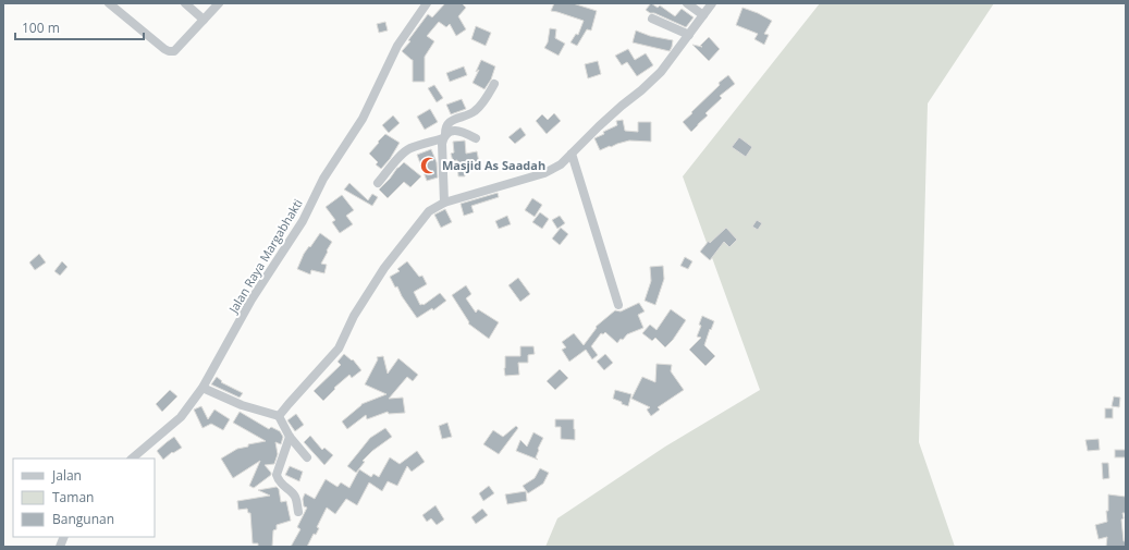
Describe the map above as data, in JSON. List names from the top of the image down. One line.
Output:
{"streets":{"street":["Jalan Raya Margabhakti"]},"places":{"mosque":["Masjid As Saadah"]},"legend":["Jalan","Taman","Bangunan"],"scale_bar":"100 m"}
